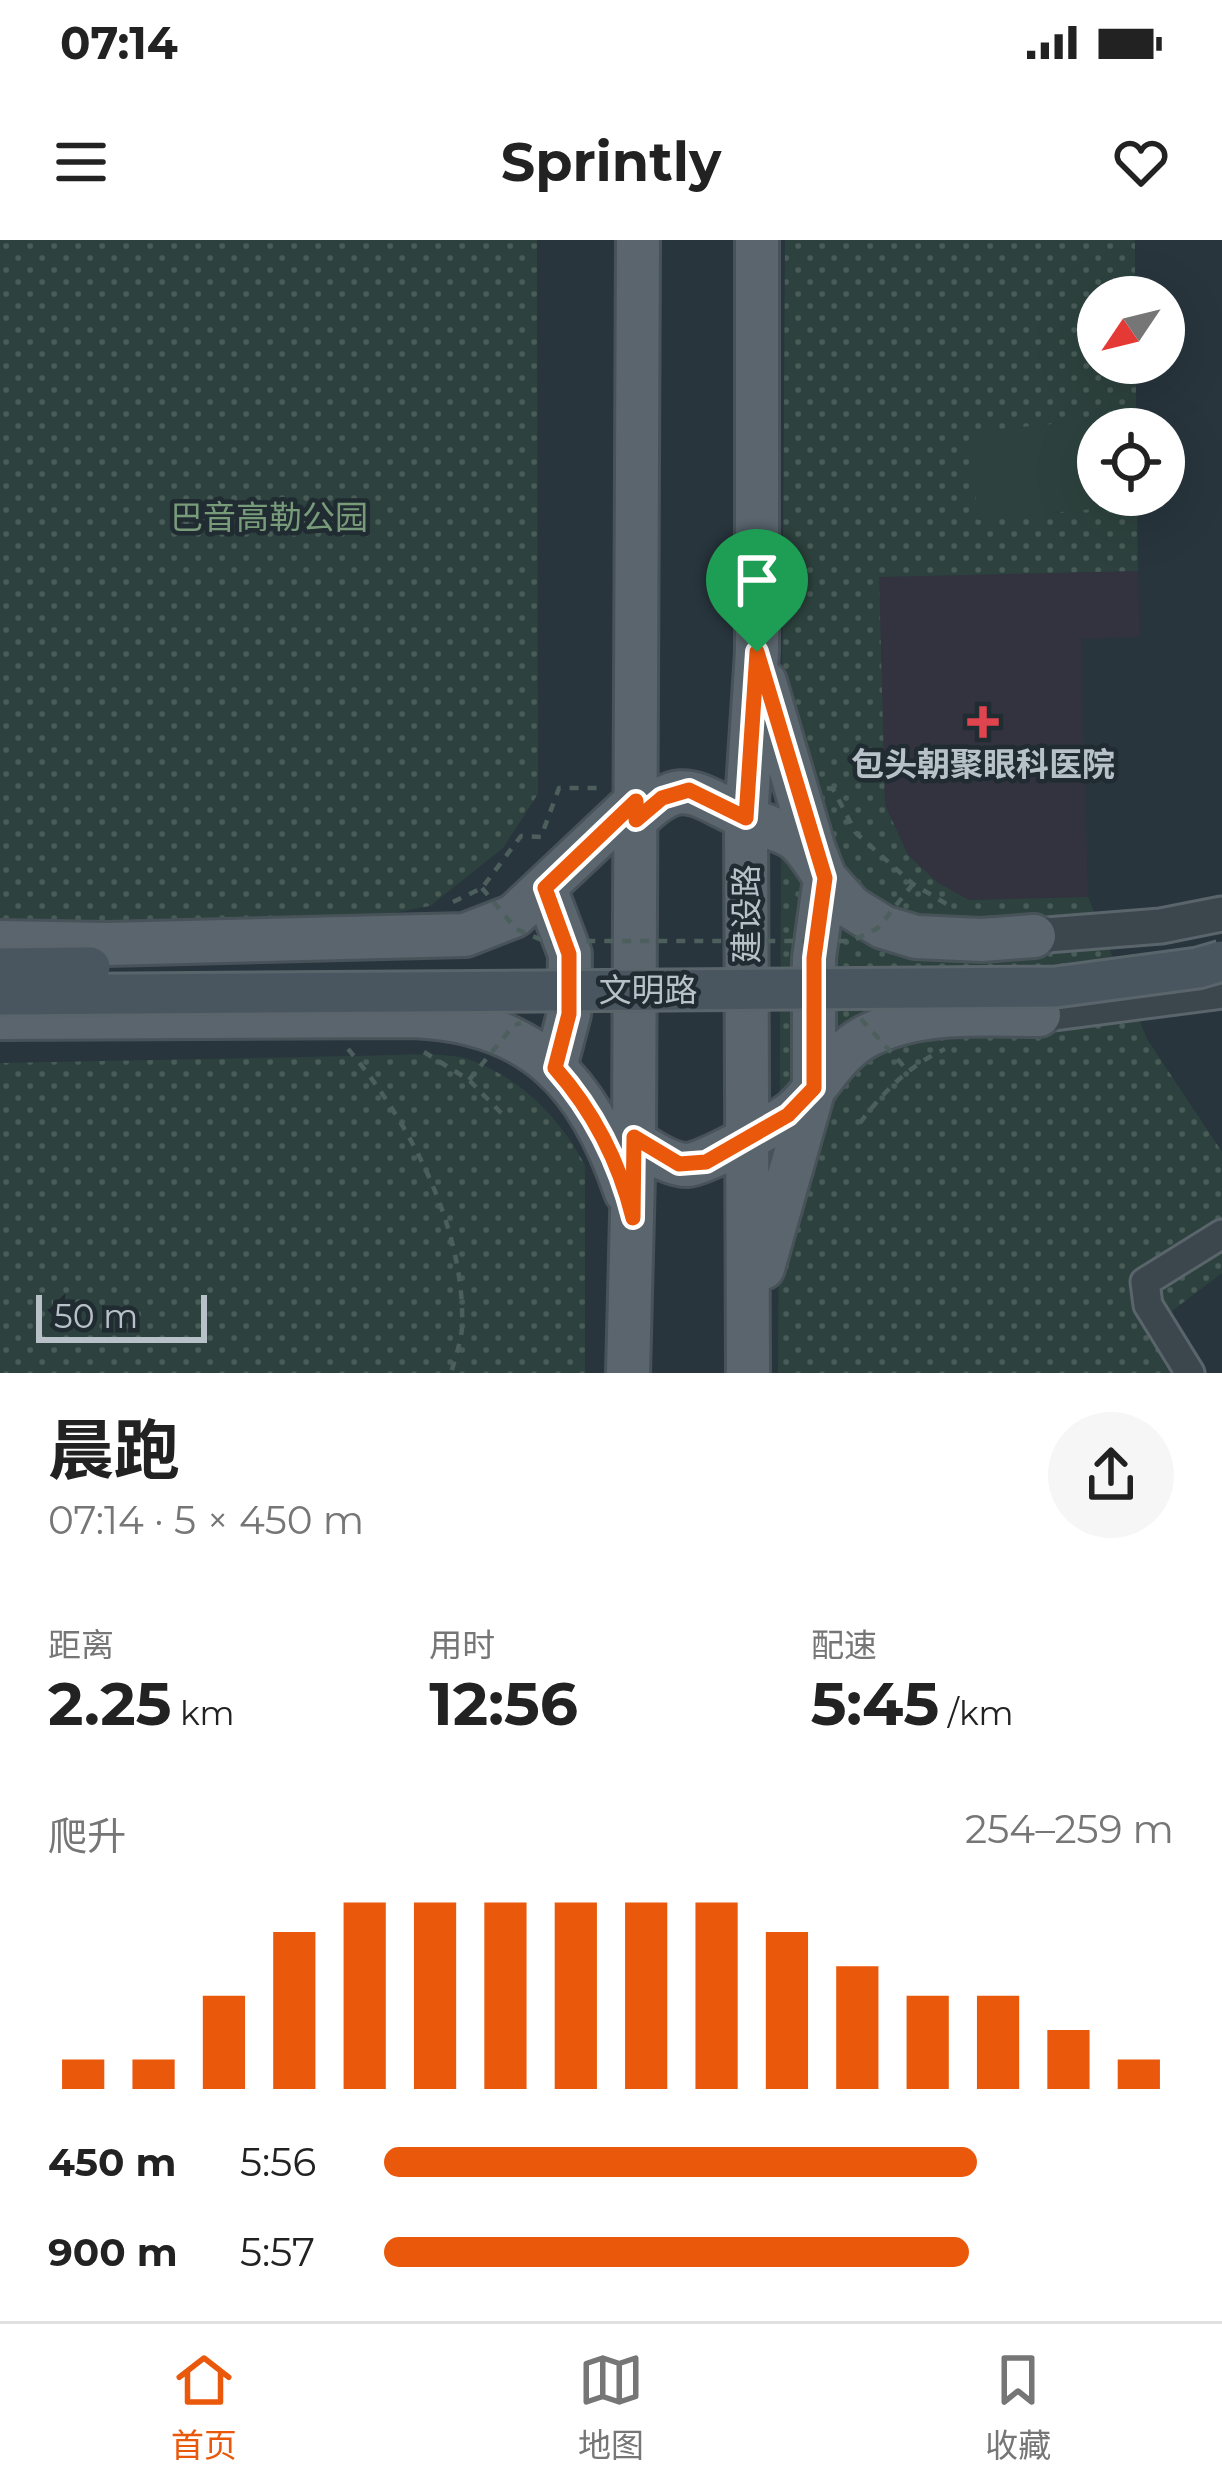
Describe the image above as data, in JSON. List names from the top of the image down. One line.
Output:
{"streets":{"main road":["建设路","文明路"]},"parks":["巴音高勒公园"],"places":{"health":["包头朝聚眼科医院"]},"scale_bar":"50 m","north":"bottom left","page":{"status":"07:14","header":"Sprintly","scale":"50 m","heading":["晨跑","07:14 · 5 × 450 m"],"stats":[["距离","2.25 km"],["用时","12:56"],["配速","5:45 /km"]],"chart":["爬升","254–259 m"],"list":[{"name":"450 m","note":"5:56"},{"name":"900 m","note":"5:57"}],"tabs":["首页","地图","收藏"]}}
